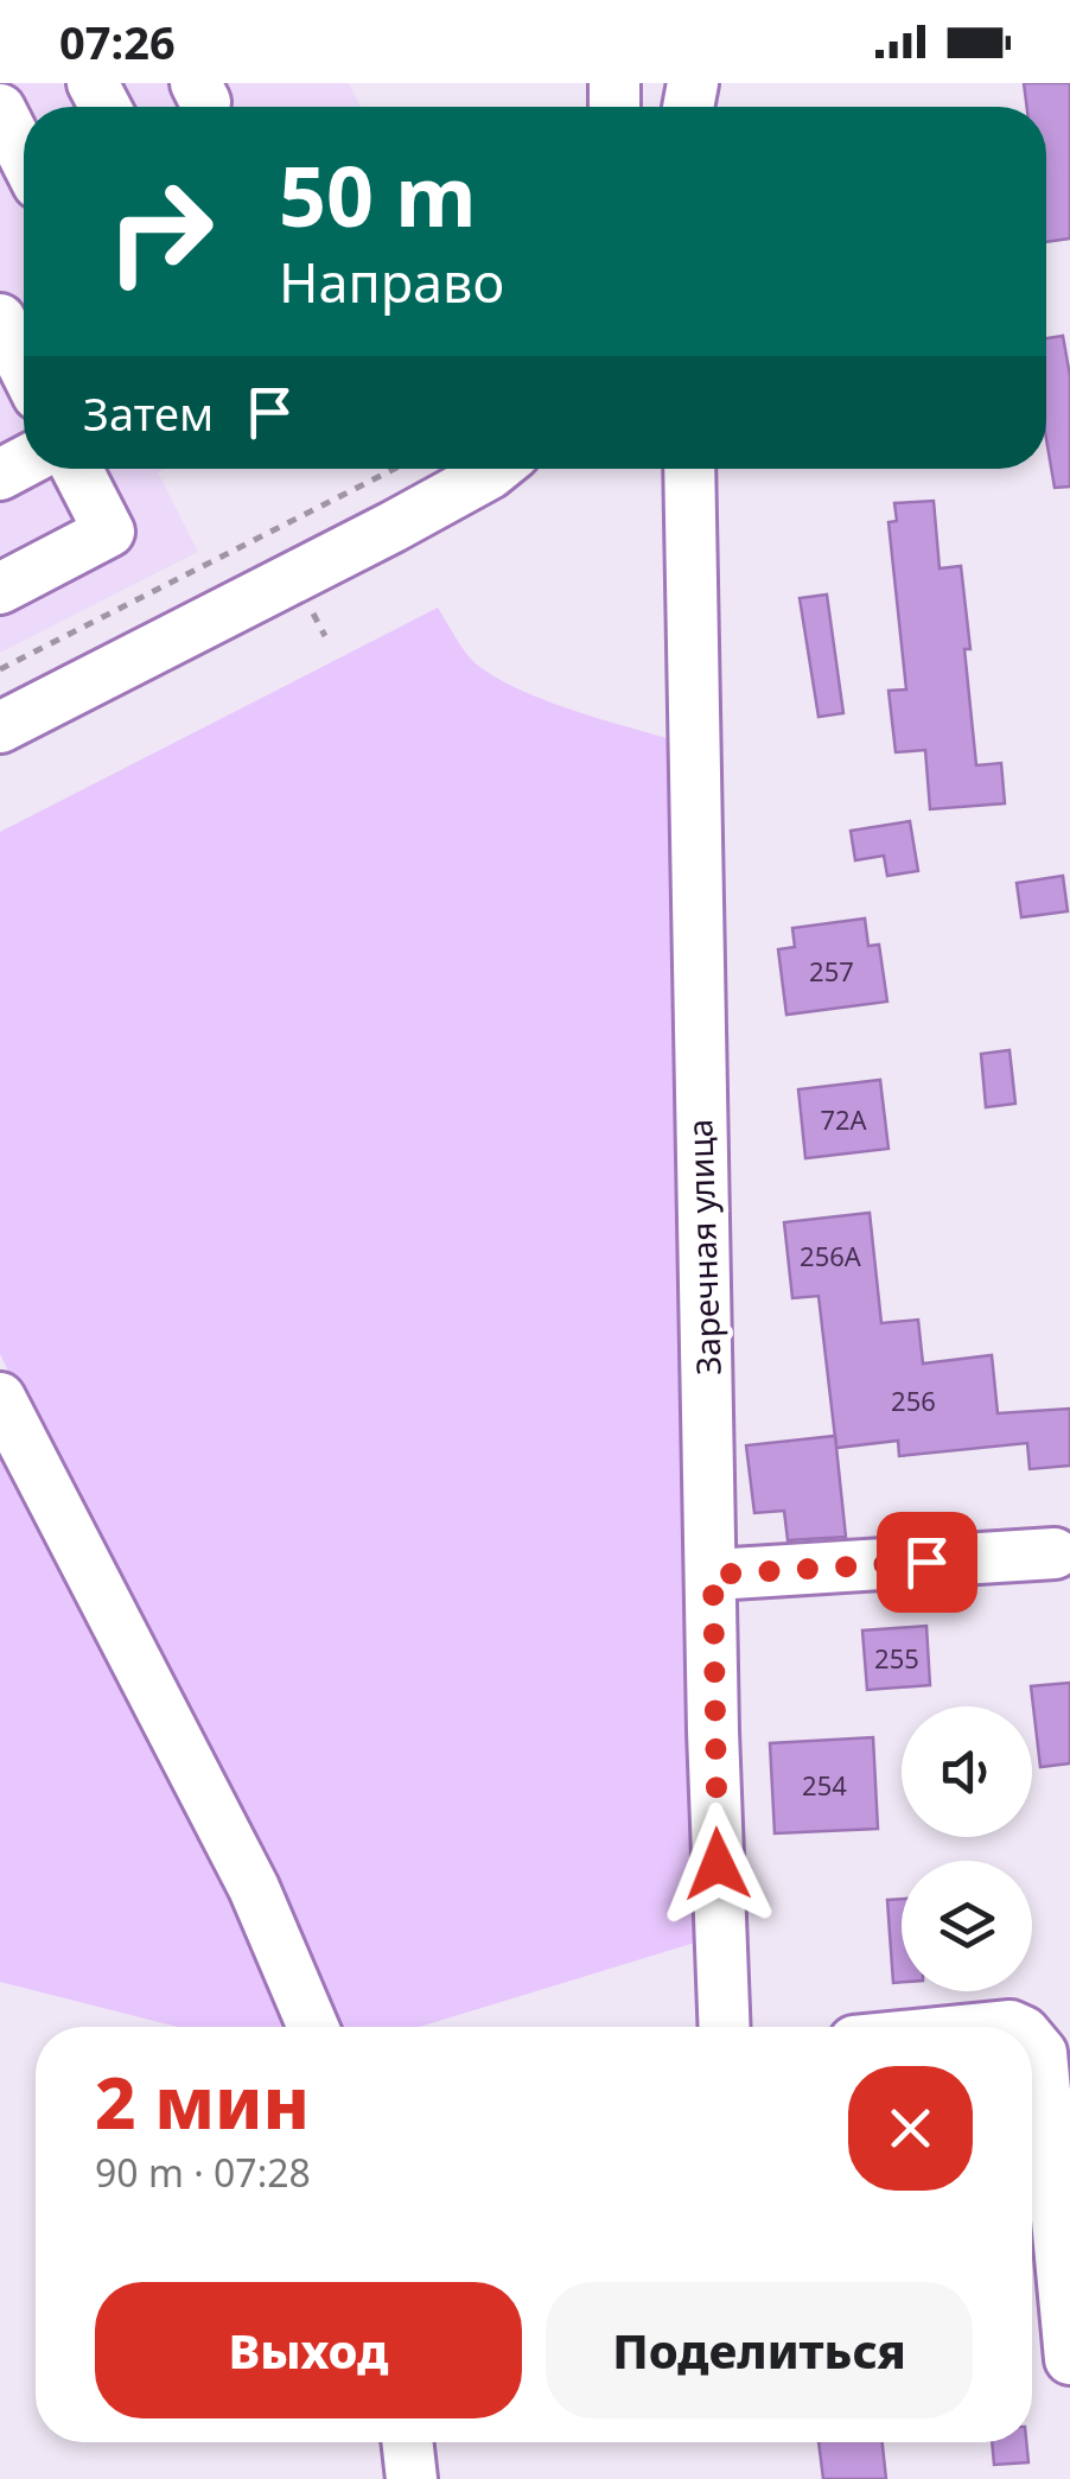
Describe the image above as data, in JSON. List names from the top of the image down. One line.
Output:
{"streets":{"street":["Заречная улица"]},"house_numbers":["257","72А","256А","256","255","254"],"page":{"status":"07:26","turn":["50 m","Направо"],"then":"Затем","heading":["2 мин","90 m · 07:28"],"buttons":["Выход","Поделиться"]}}
